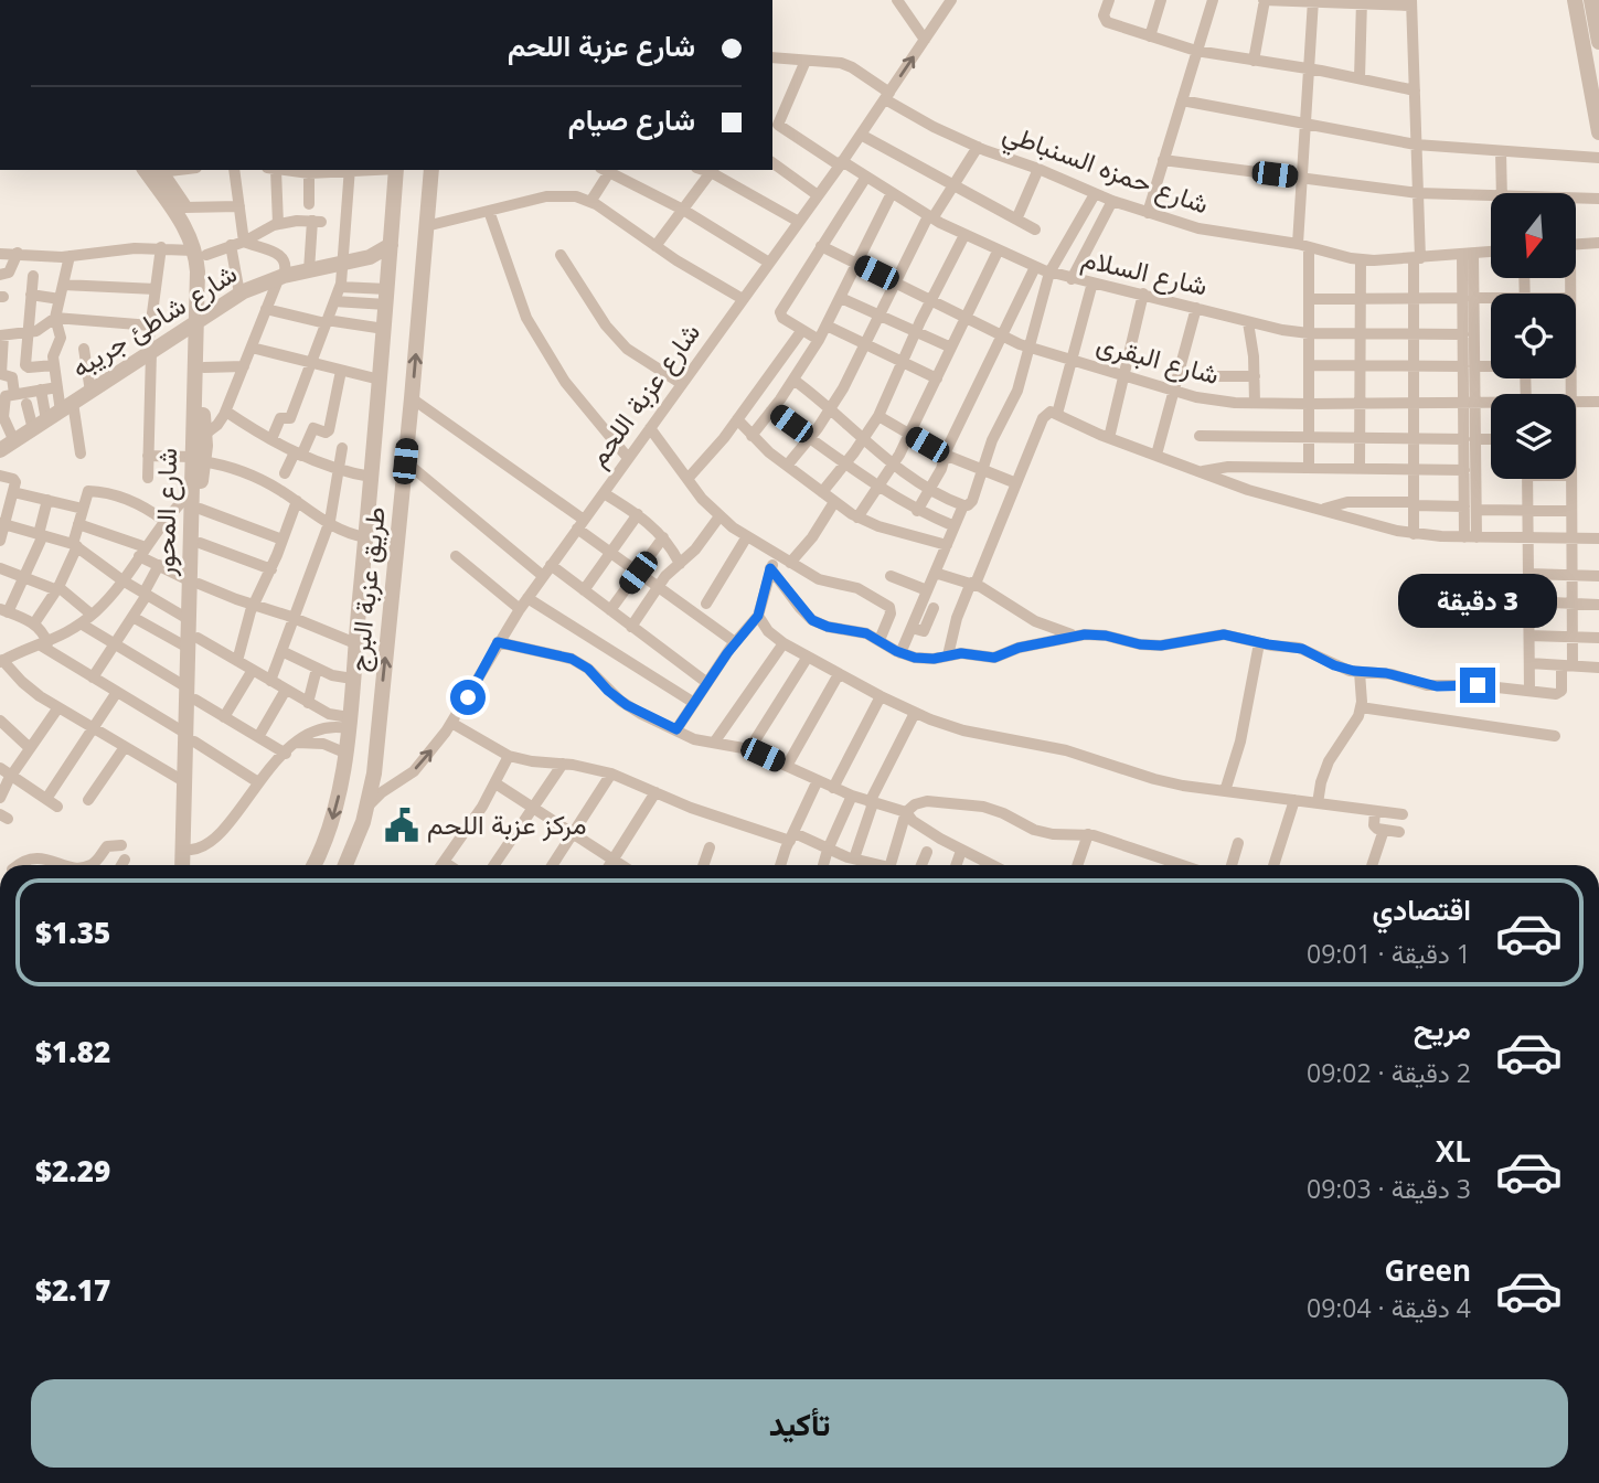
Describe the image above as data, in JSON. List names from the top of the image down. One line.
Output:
{"streets":{"street":["شارع حمزه السنباطي","شارع السلام","شارع شاطئ جريبه","شارع البقرى","شارع عزبة اللحم","شارع المحور","طريق عزبة البرج"]},"crossings":[["شارع حمزه السنباطي","شارع عزبة اللحم"],["شارع السلام","شارع عزبة اللحم"],["شارع شاطئ جريبه","شارع المحور"],["شارع شاطئ جريبه","طريق عزبة البرج"],["شارع عزبة اللحم","طريق عزبة البرج"]],"places":{"public building":["مركز عزبة اللحم"]},"north":"bottom","page":{"banner":["شارع عزبة اللحم","شارع صيام"],"bubble":"3 دقيقة","list":[{"name":"اقتصادي","note":"1 دقيقة · 09:01","value":"$1.35"},{"name":"مريح","note":"2 دقيقة · 09:02","value":"$1.82"},{"name":"XL","note":"3 دقيقة · 09:03","value":"$2.29"},{"name":"Green","note":"4 دقيقة · 09:04","value":"$2.17"}],"buttons":"تأكيد"}}
